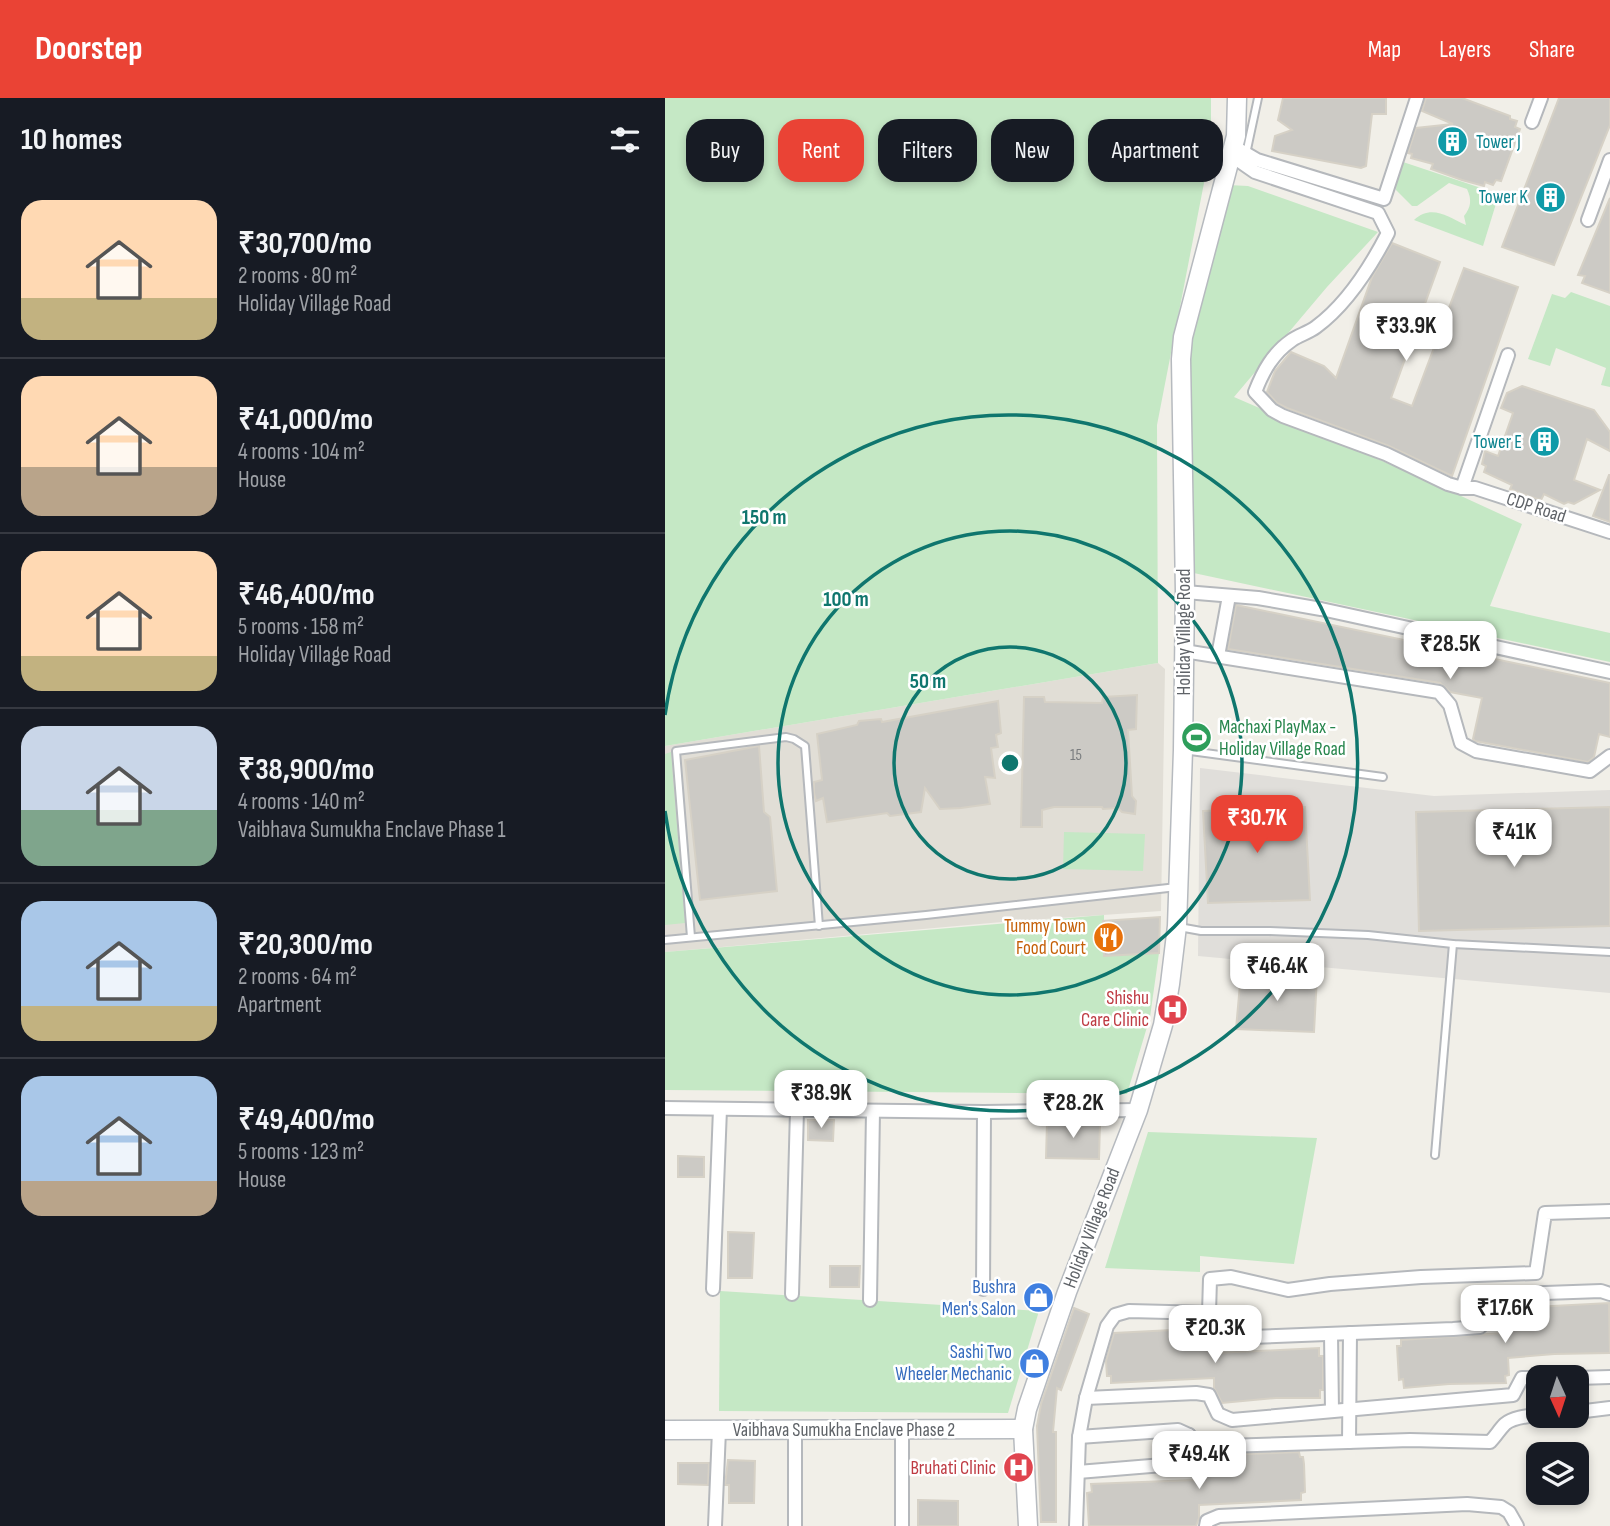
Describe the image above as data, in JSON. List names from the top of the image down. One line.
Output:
{"streets":{"street":["CDP Road","Holiday Village Road","Vaibhava Sumukha Enclave Phase 2"]},"crossings":[["CDP Road","Holiday Village Road"],["Holiday Village Road","Vaibhava Sumukha Enclave Phase 2"]],"places":{"building":["Tower J","Tower K","Tower E"],"sports":["Machaxi PlayMax - Holiday Village Road"],"restaurant":["Tummy Town Food Court"],"hospital":["Shishu Care Clinic","Bruhati Clinic"],"shop":["Bushra Men's Salon","Sashi Two Wheeler Mechanic"]},"house_numbers":["15"],"north":"bottom","page":{"header":"Doorstep","nav":["Map","Layers","Share"],"heading":"10 homes","chip":["Buy","Rent","Filters","New","Apartment"],"list":[{"name":"₹30,700/mo","note":"2 rooms · 80 m² · Holiday Village Road"},{"name":"₹41,000/mo","note":"4 rooms · 104 m² · House"},{"name":"₹46,400/mo","note":"5 rooms · 158 m² · Holiday Village Road"},{"name":"₹38,900/mo","note":"4 rooms · 140 m² · Vaibhava Sumukha Enclave Phase 1"},{"name":"₹20,300/mo","note":"2 rooms · 64 m² · Apartment"},{"name":"₹49,400/mo","note":"5 rooms · 123 m² · House"}],"price":["₹33.9K","₹28.5K","₹30.7K","₹41K","₹46.4K","₹38.9K","₹28.2K","₹17.6K","₹20.3K","₹49.4K"]},"rings":["150 m","100 m","50 m"]}
